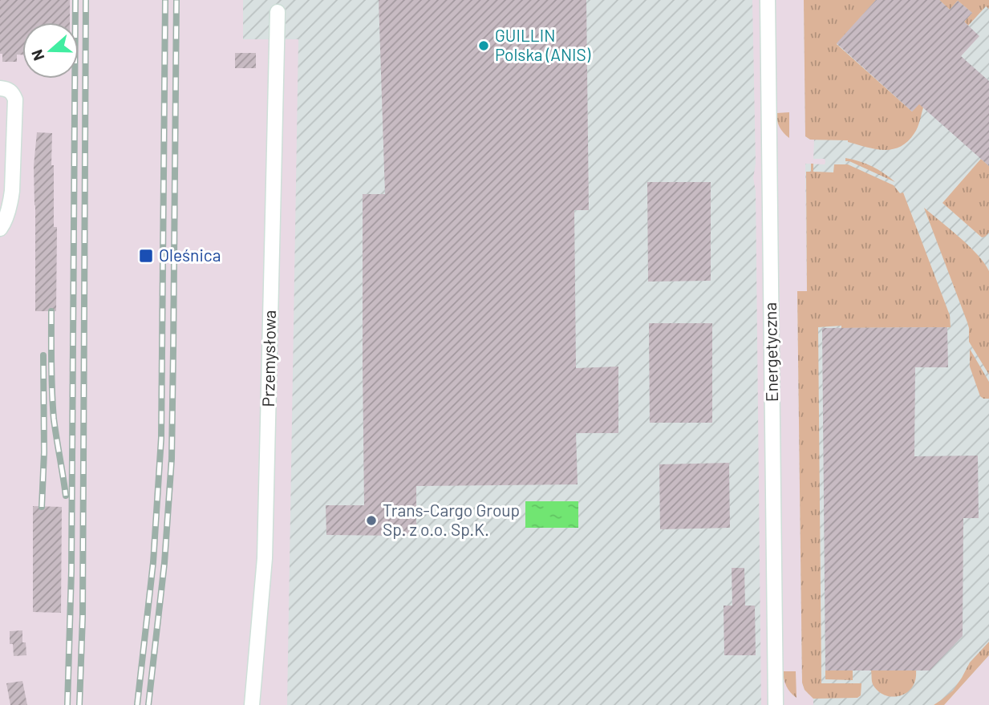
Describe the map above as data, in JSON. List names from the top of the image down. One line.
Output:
{"streets":{"street":["Energetyczna","Przemysłowa"]},"places":{"other":["GUILLIN Polska (ANIS)","Trans-Cargo Group Sp. z o.o. Sp.K."],"transit":["Oleśnica"]},"north":"left"}
